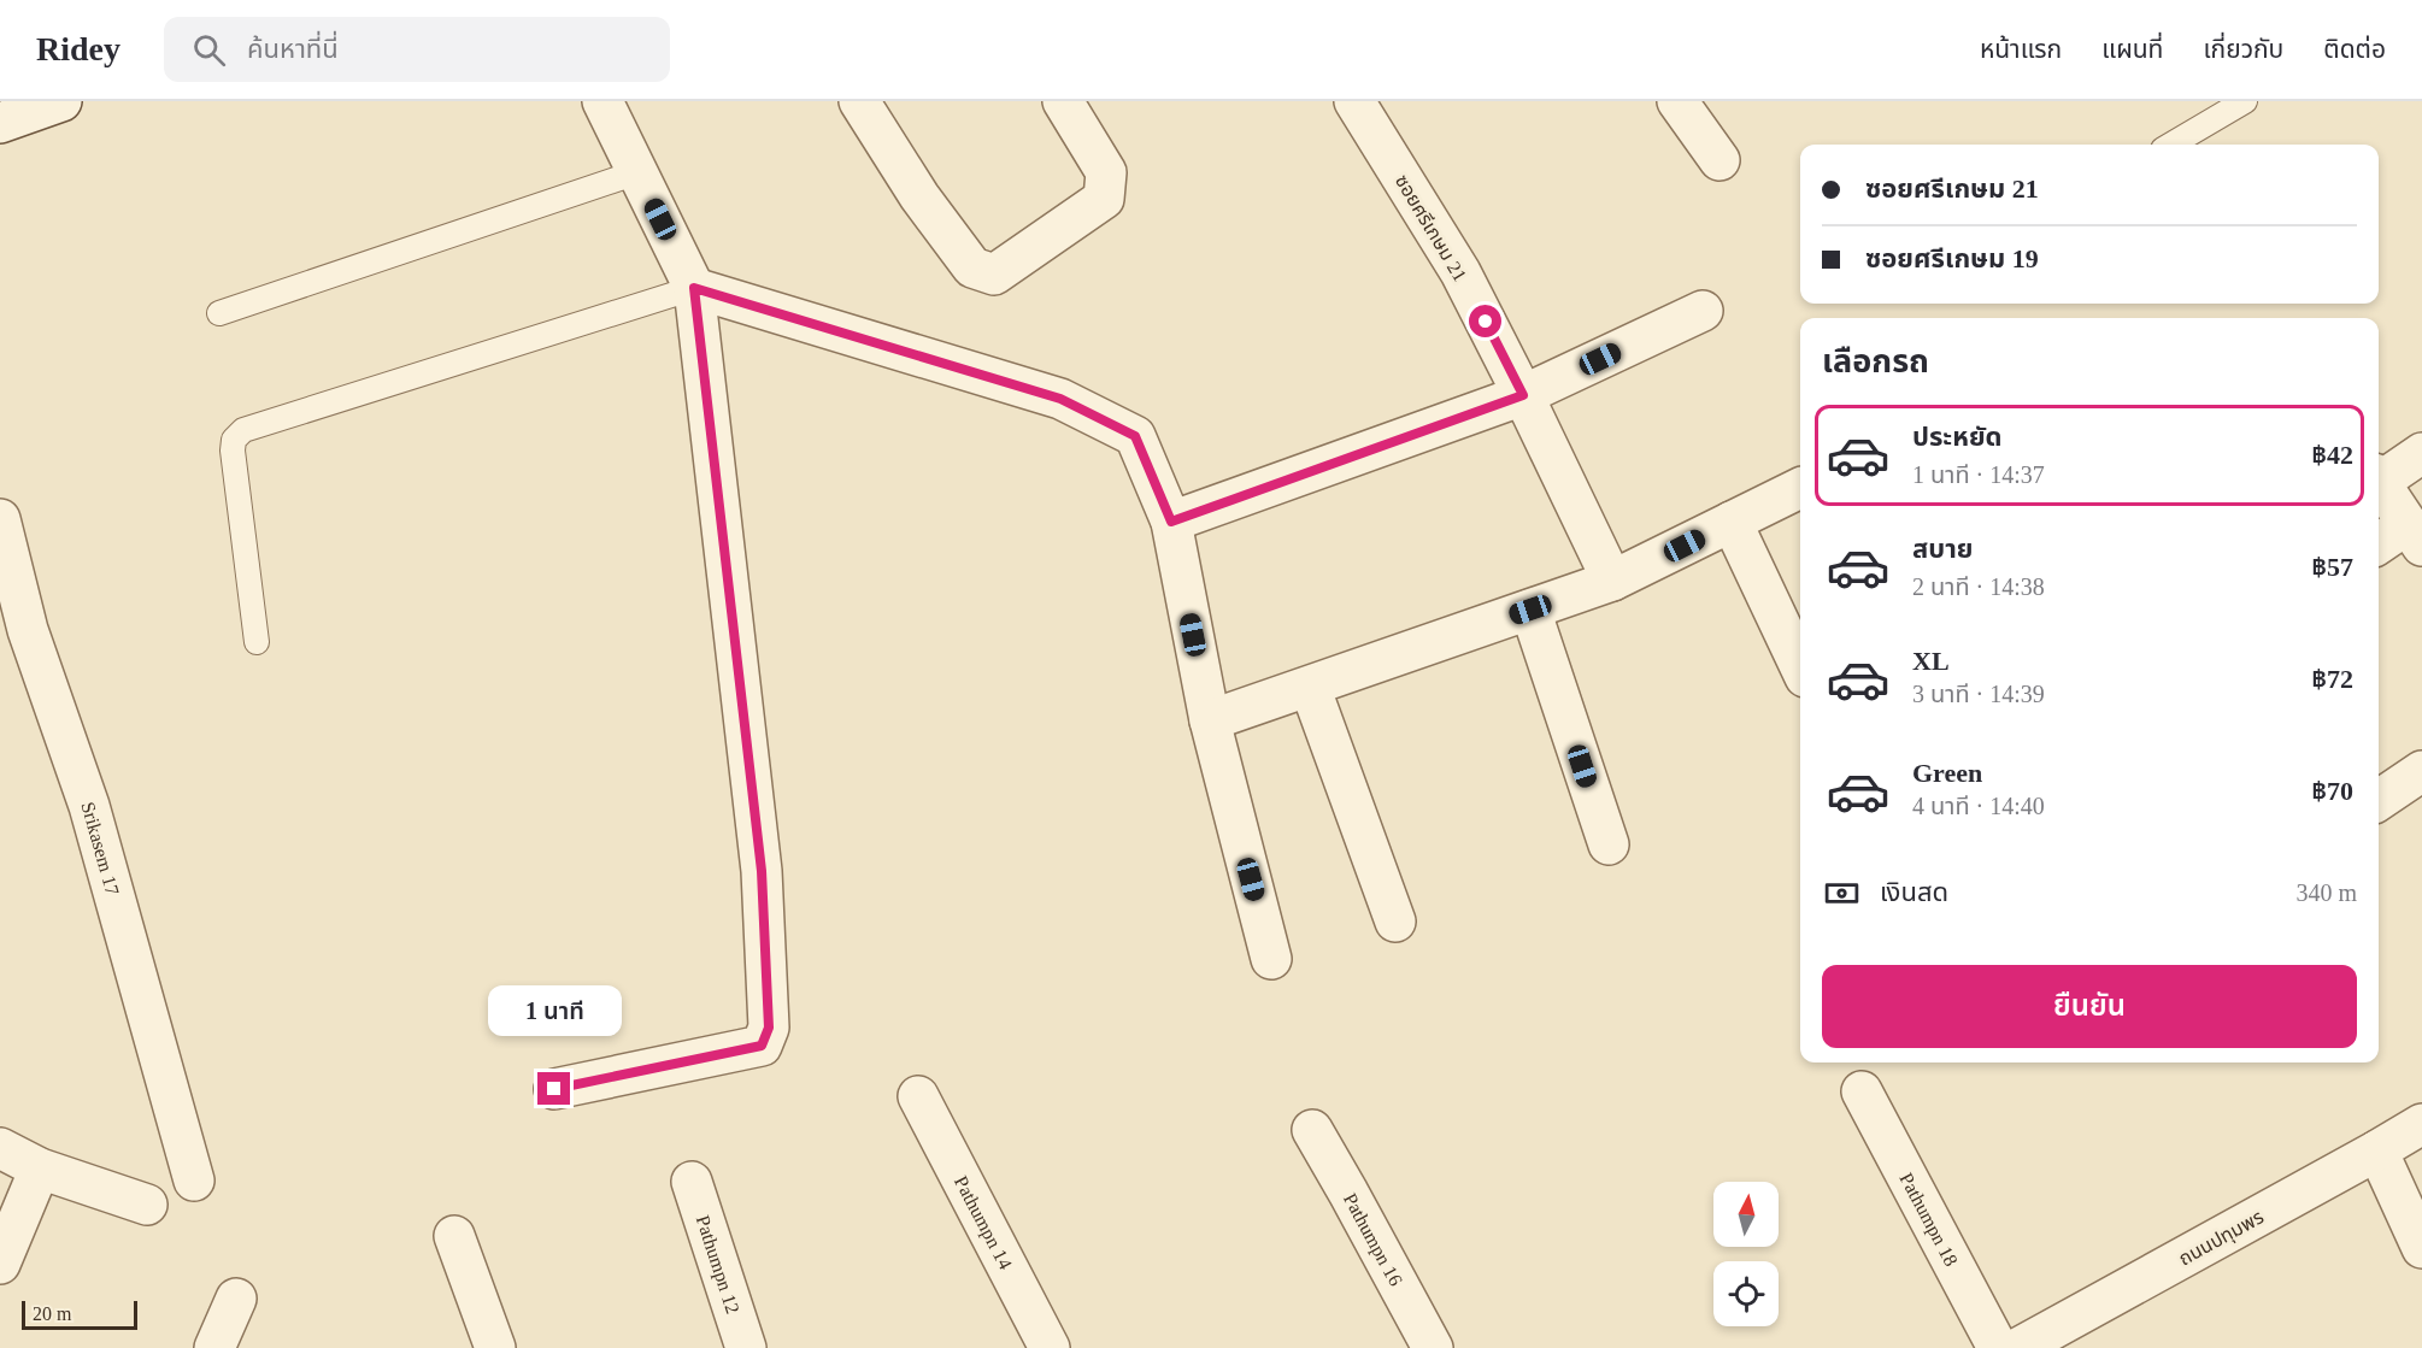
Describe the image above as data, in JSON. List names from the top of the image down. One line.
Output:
{"streets":{"street":["ซอยศรีเกษม 21","Srikasem 17","Pathumpn 18","Pathumpn 14","ถนนปทุมพร","Pathumpn 16","Pathumpn 12"]},"scale_bar":"20 m","north":"top","page":{"header":"Ridey","search":"ค้นหาที่นี่","nav":["หน้าแรก","แผนที่","เกี่ยวกับ","ติดต่อ"],"banner":["ซอยศรีเกษม 21","ซอยศรีเกษม 19"],"heading":"เลือกรถ","list":[{"name":"ประหยัด","note":"1 นาที · 14:37","value":"฿42"},{"name":"สบาย","note":"2 นาที · 14:38","value":"฿57"},{"name":"XL","note":"3 นาที · 14:39","value":"฿72"},{"name":"Green","note":"4 นาที · 14:40","value":"฿70"}],"pay":["เงินสด","340 m"],"buttons":"ยืนยัน","bubble":"1 นาที","scale":"20 m"}}
